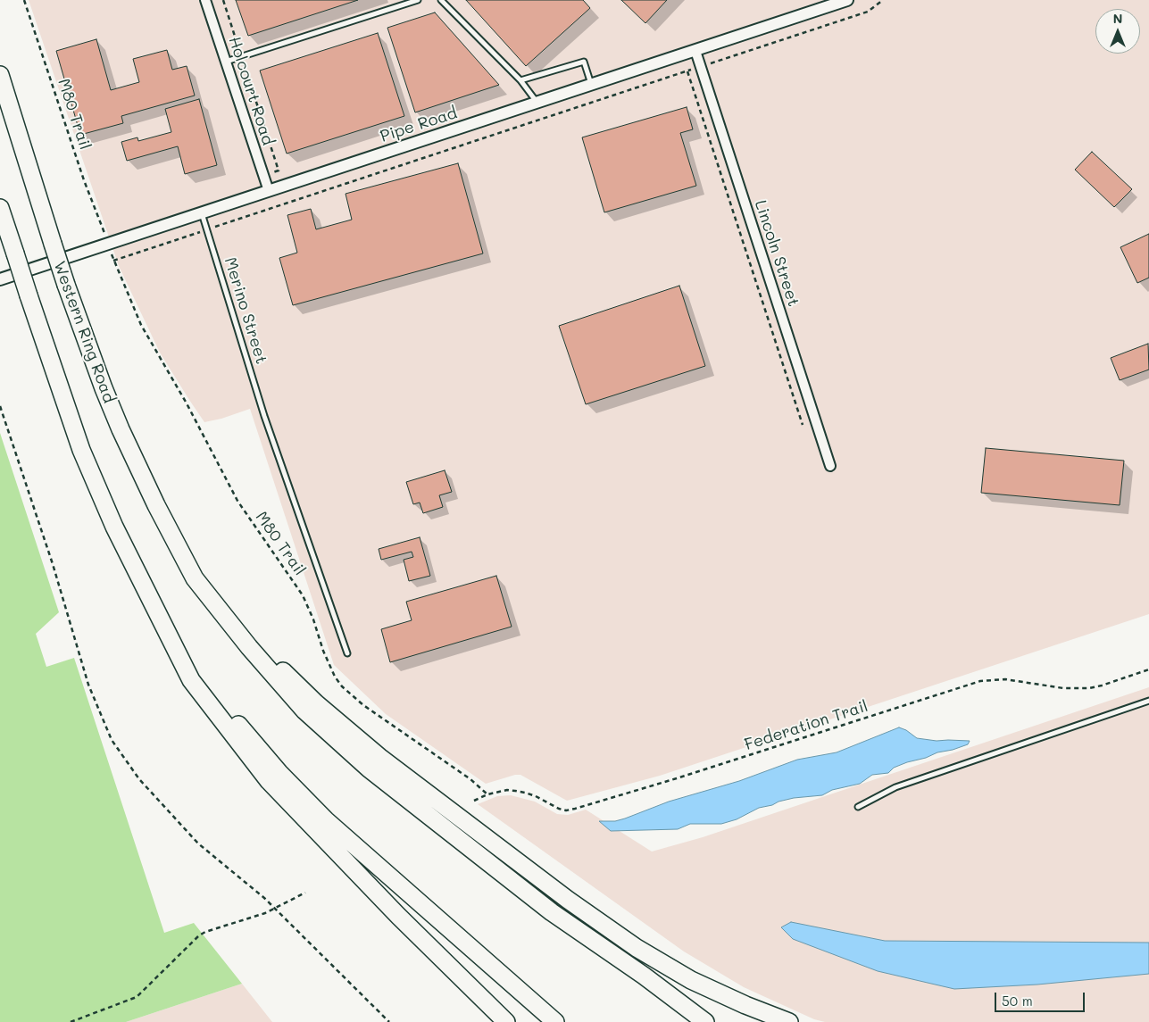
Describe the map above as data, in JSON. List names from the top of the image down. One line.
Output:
{"streets":{"highway":["Western Ring Road"],"street":["Holcourt Road","Pipe Road","Lincoln Street"],"lane":["Merino Street"],"path":["M80 Trail","Federation Trail"]},"crossings":[["Holcourt Road","Pipe Road"],["M80 Trail","Federation Trail"],["Pipe Road","Lincoln Street"],["Pipe Road","Merino Street"]],"scale_bar":"50 m","north":"top"}
